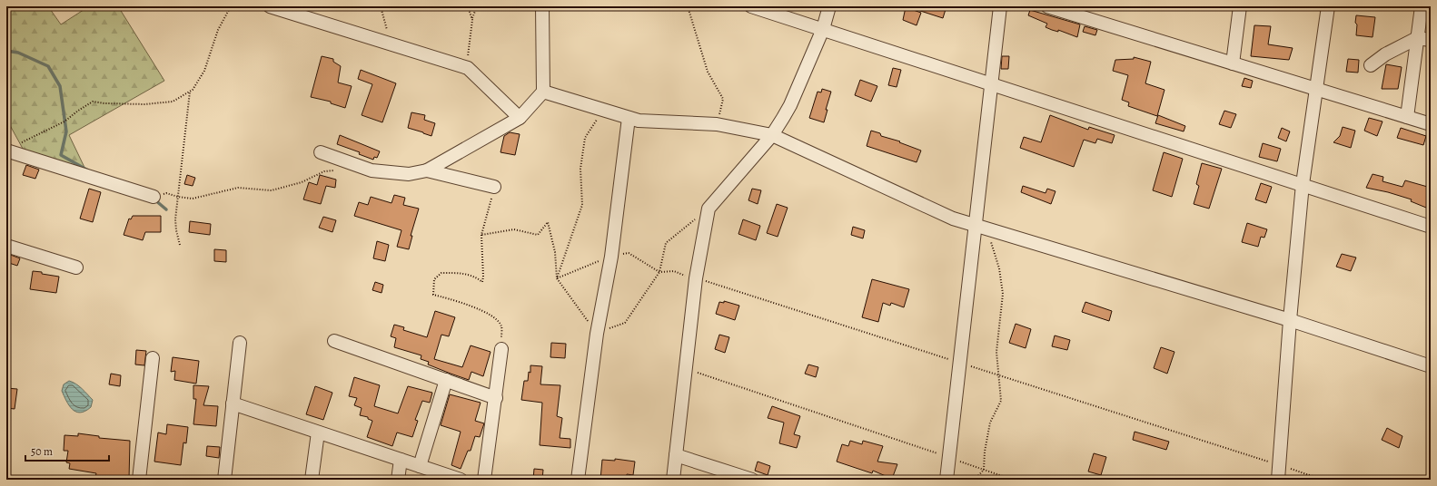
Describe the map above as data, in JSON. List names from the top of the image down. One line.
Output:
{"scale_bar":"50 m"}
